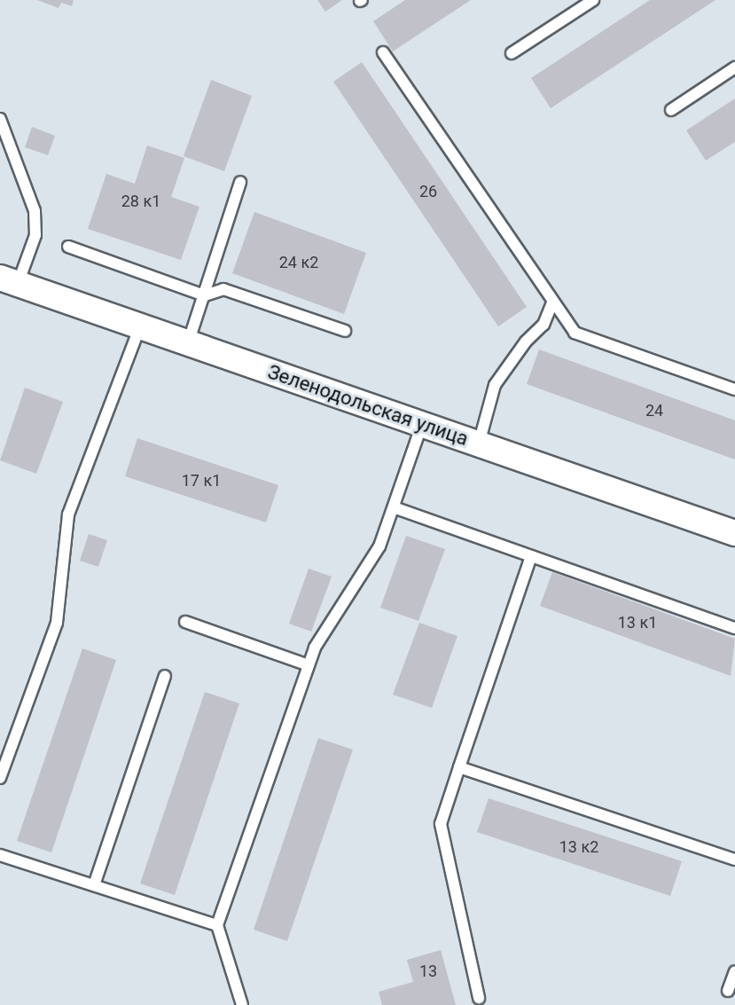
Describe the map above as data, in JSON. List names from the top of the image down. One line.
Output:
{"streets":{"street":["Зеленодольская улица"]},"house_numbers":["26","28 к1","24 к2","24","17 к1","13 к1","13 к2","13"]}
